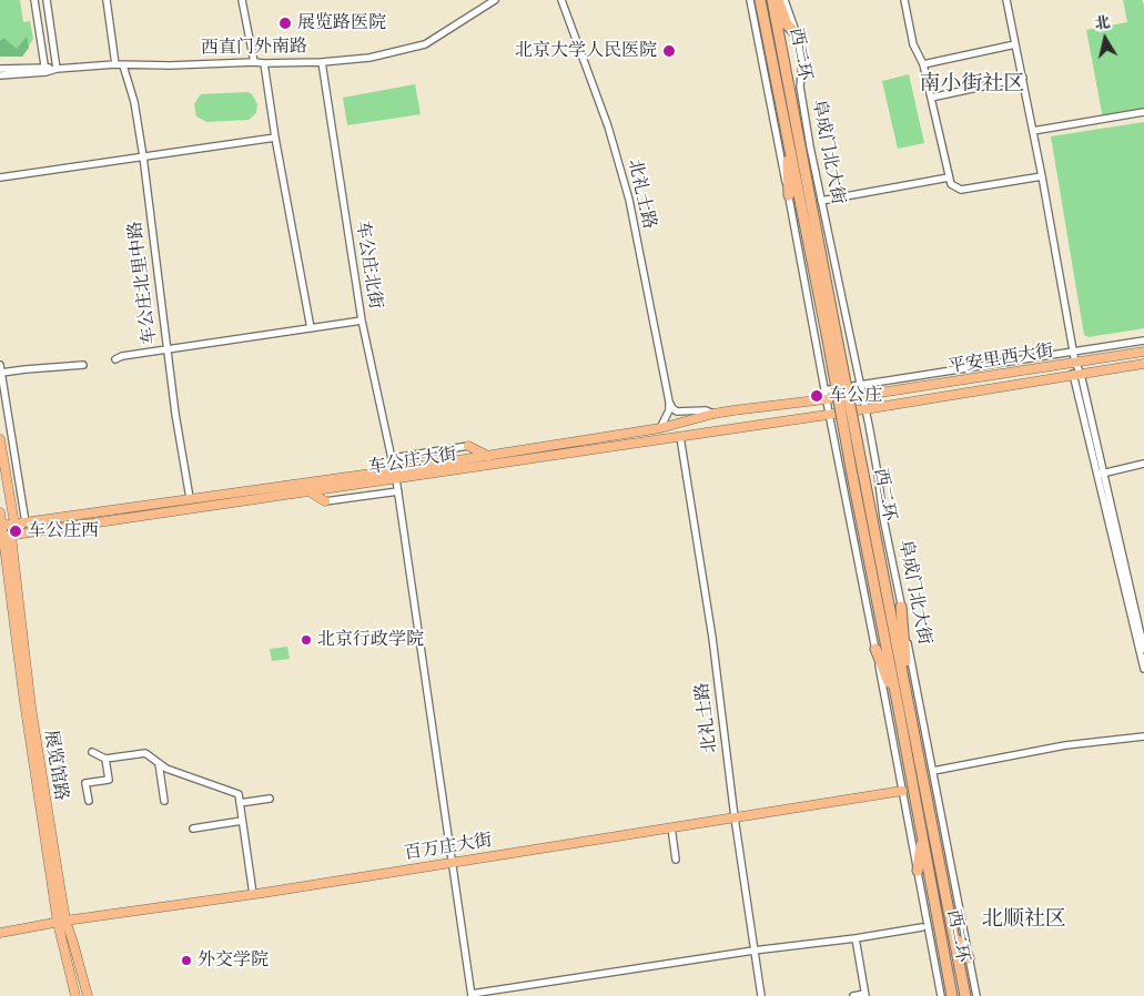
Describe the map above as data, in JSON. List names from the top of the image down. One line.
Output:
{"streets":{"highway":["西二环"],"main road":["平安里西大街","车公庄大街","展览馆路","百万庄大街"],"street":["西直门外南路","阜成门北大街","北礼士路","车公庄北街","车公庄北里中路"]},"crossings":[["西直门外南路","车公庄北街"],["西直门外南路","车公庄北里中路"],["阜成门北大街","平安里西大街"],["北礼士路","车公庄大街"],["北礼士路","百万庄大街"],["车公庄北街","车公庄大街"],["车公庄北街","百万庄大街"],["车公庄北里中路","车公庄大街"],["平安里西大街","车公庄大街"],["车公庄大街","展览馆路"],["展览馆路","百万庄大街"]],"districts":["南小街社区","北顺社区"],"places":["展览路医院","北京大学人民医院","车公庄","车公庄西","北京行政学院","外交学院"],"north":"top"}
